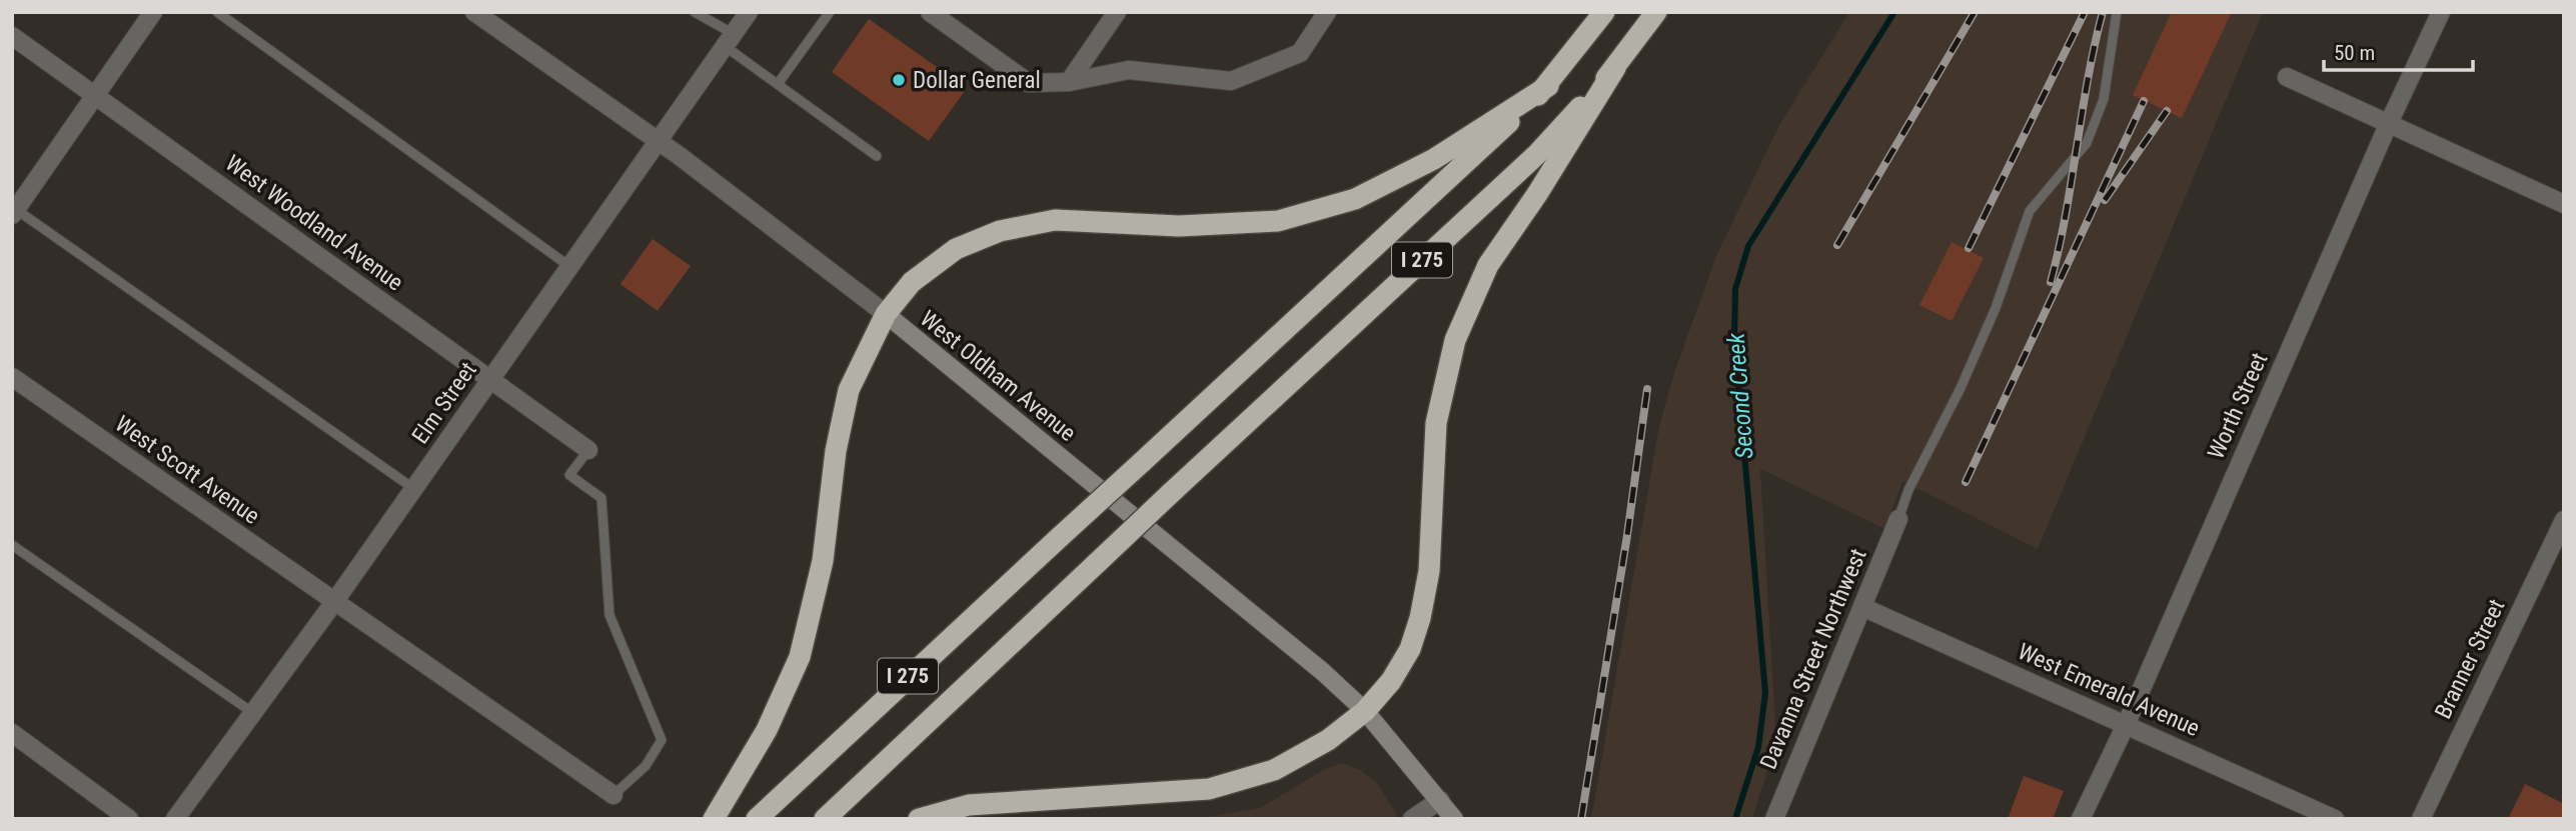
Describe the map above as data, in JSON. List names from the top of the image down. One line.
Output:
{"streets":{"highway":["I 275"],"main road":["West Oldham Avenue"],"street":["West Woodland Avenue","Elm Street","Worth Street","West Scott Avenue","Davanna Street Northwest","Branner Street","West Emerald Avenue"]},"crossings":[["West Woodland Avenue","Elm Street"],["West Oldham Avenue","Elm Street"],["Elm Street","West Scott Avenue"],["Worth Street","West Emerald Avenue"],["Davanna Street Northwest","West Emerald Avenue"]],"water":["Second Creek"],"places":["Dollar General"],"scale_bar":"50 m"}
